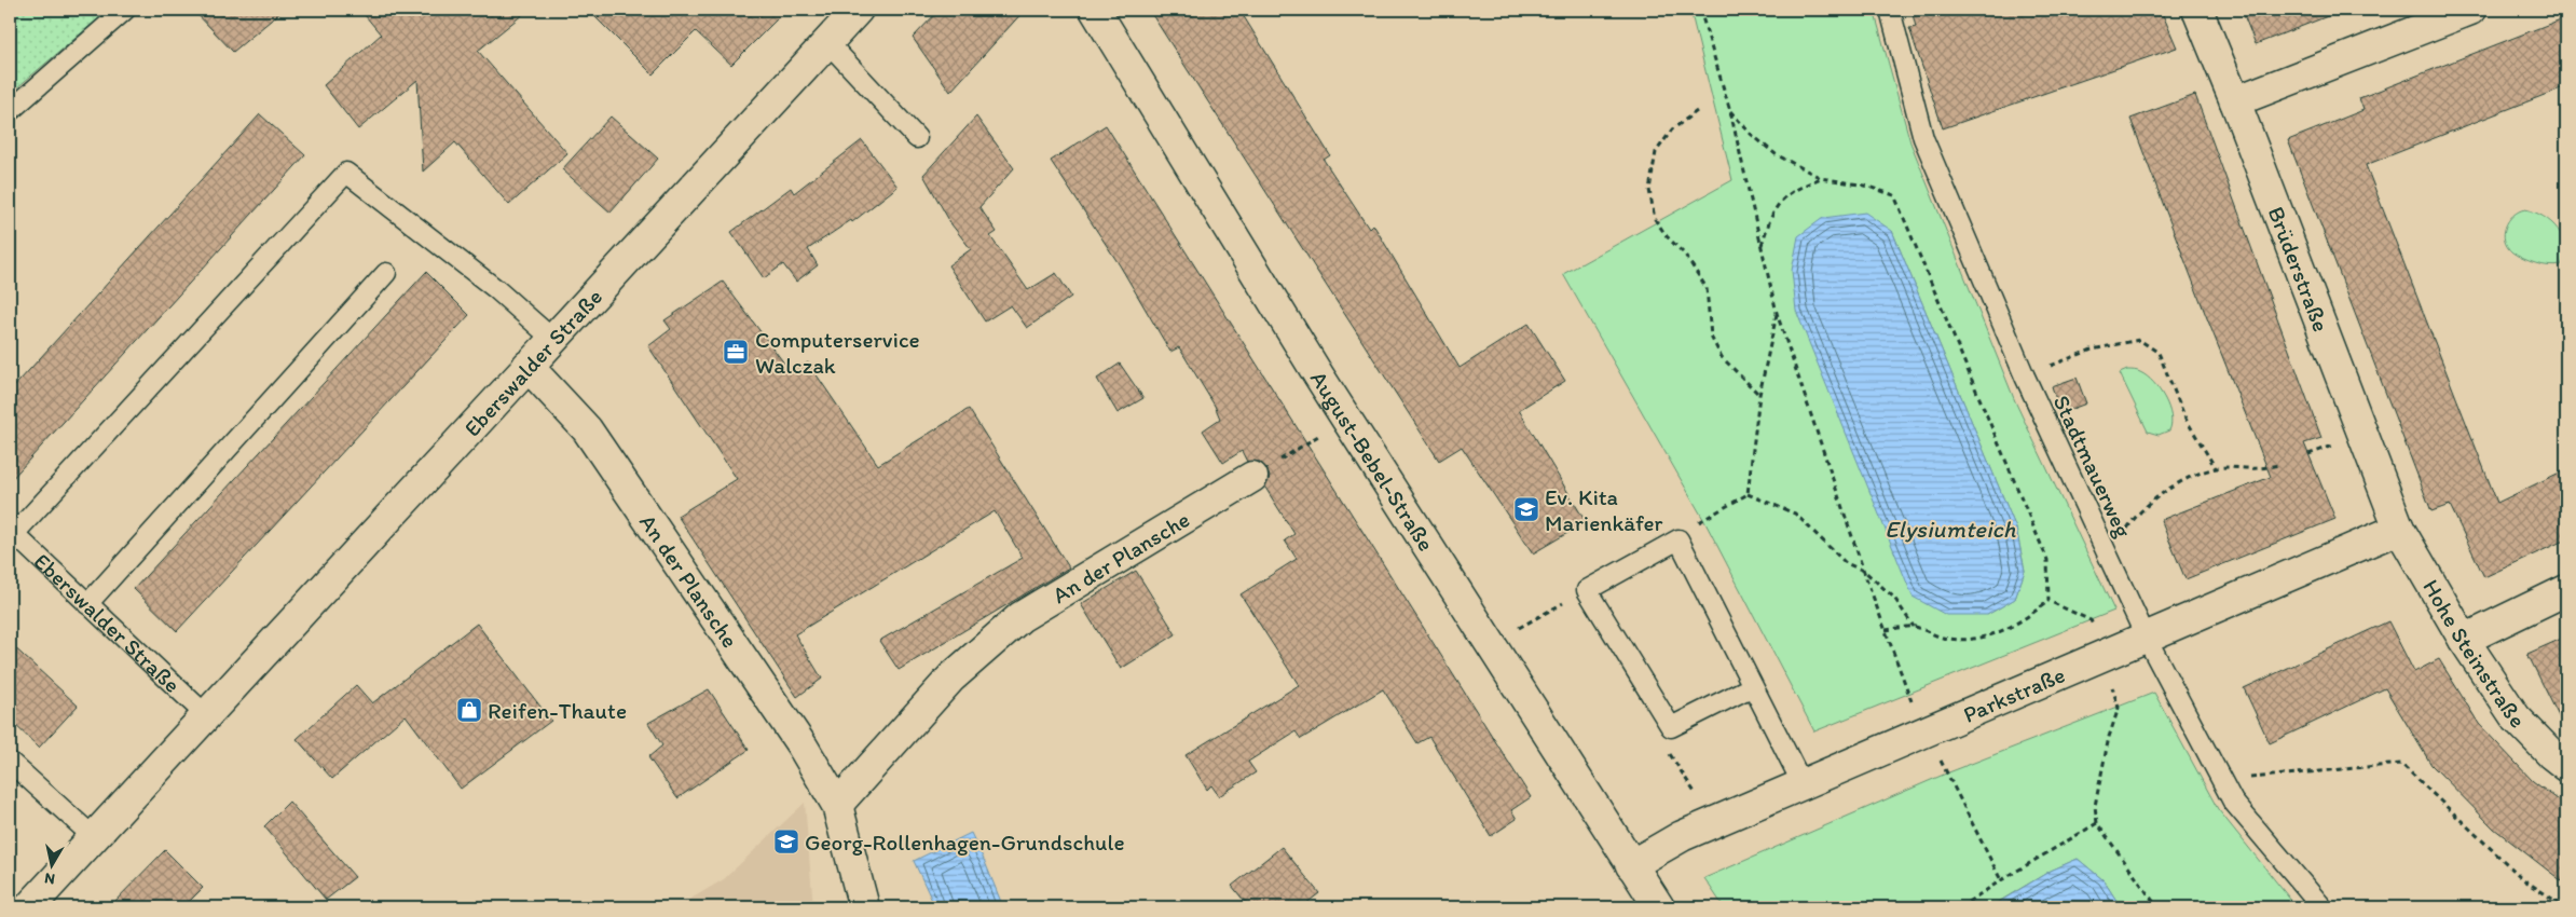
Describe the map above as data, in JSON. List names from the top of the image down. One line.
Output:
{"streets":{"street":["Brüderstraße","Eberswalder Straße","August-Bebel-Straße","An der Plansche","Hohe Steinstraße","Parkstraße"],"lane":["Stadtmauerweg"]},"crossings":[["Brüderstraße","Hohe Steinstraße"],["Brüderstraße","Parkstraße"],["Eberswalder Straße","An der Plansche"],["August-Bebel-Straße","Parkstraße"],["Stadtmauerweg","Parkstraße"],["Hohe Steinstraße","Parkstraße"]],"water":["Elysiumteich"],"places":{"office":["Computerservice Walczak"],"school or university":["Ev. Kita Marienkäfer","Georg-Rollenhagen-Grundschule"],"shop":["Reifen-Thaute"]},"north":"bottom"}
